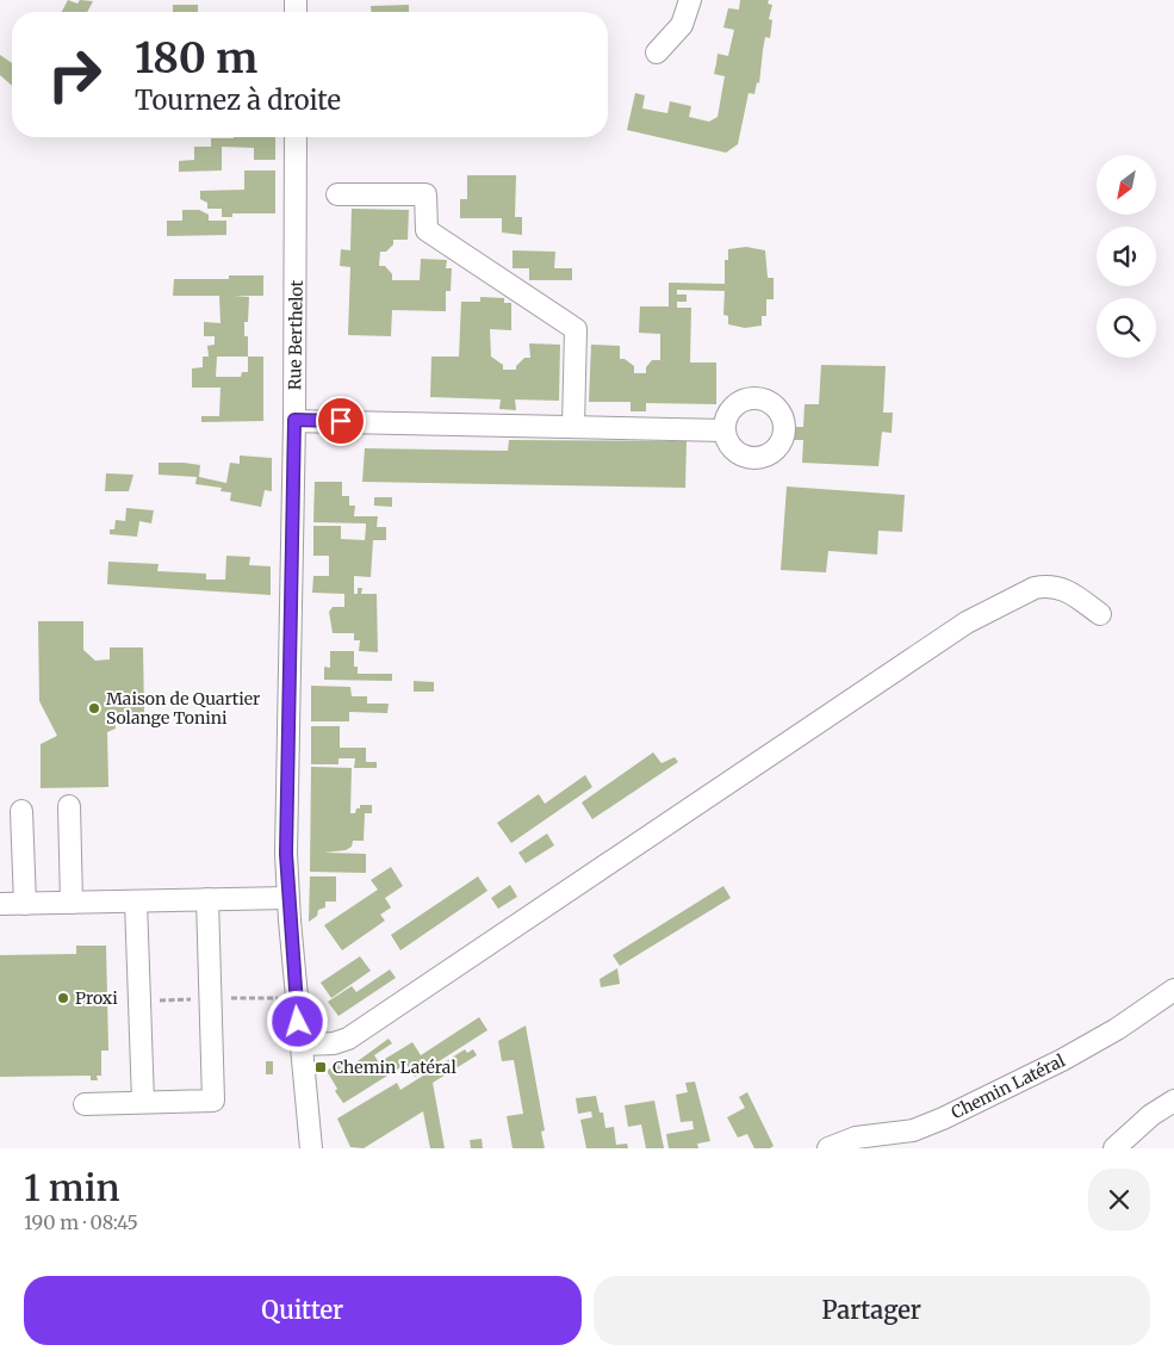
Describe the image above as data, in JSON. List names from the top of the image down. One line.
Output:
{"streets":{"street":["Rue Berthelot","Chemin Latéral"]},"places":{"other":["Maison de Quartier Solange Tonini","Proxi"],"transit":["Chemin Latéral"]},"north":"bottom left","page":{"turn":["180 m","Tournez à droite"],"heading":["1 min","190 m · 08:45"],"buttons":["Quitter","Partager"]}}
